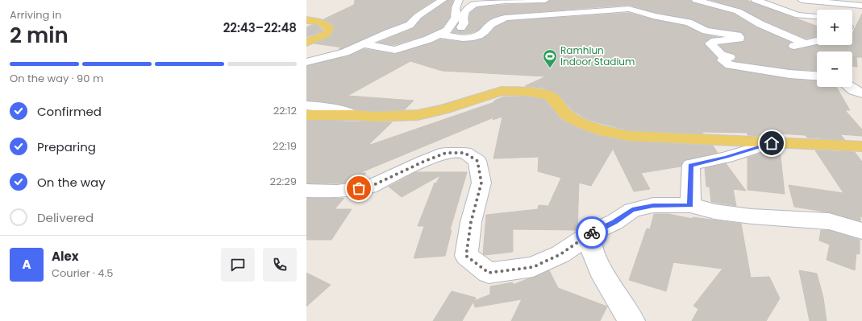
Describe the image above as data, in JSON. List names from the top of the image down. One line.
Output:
{"places":{"sports":["Ramhlun Indoor Stadium"]},"page":{"heading":["2 min","Arriving in","22:43–22:48"],"panel":["Alex","Courier · 4.5"],"map_buttons":["+","−"],"bar":"On the way · 90 m","list":[["Confirmed","22:12"],["Preparing","22:19"],["On the way","22:29"],"Delivered"],"round":"A"}}
